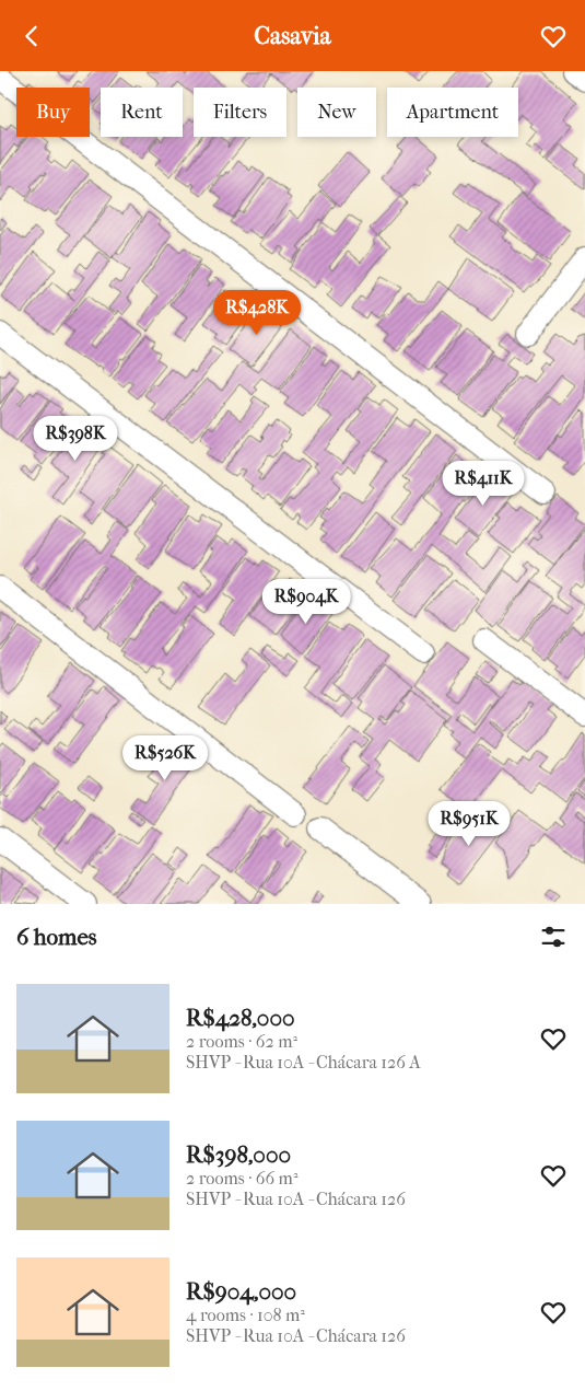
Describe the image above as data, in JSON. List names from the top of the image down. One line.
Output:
{"page":{"header":"Casavia","chip":["Buy","Rent","Filters","New","Apartment"],"price":["R$428K","R$398K","R$411K","R$904K","R$526K","R$951K"],"heading":"6 homes","list":[{"name":"R$428,000","note":"2 rooms · 62 m² · SHVP - Rua 10A - Chácara 126 A"},{"name":"R$398,000","note":"2 rooms · 66 m² · SHVP - Rua 10A - Chácara 126"},{"name":"R$904,000","note":"4 rooms · 108 m² · SHVP - Rua 10A - Chácara 126"}]}}
